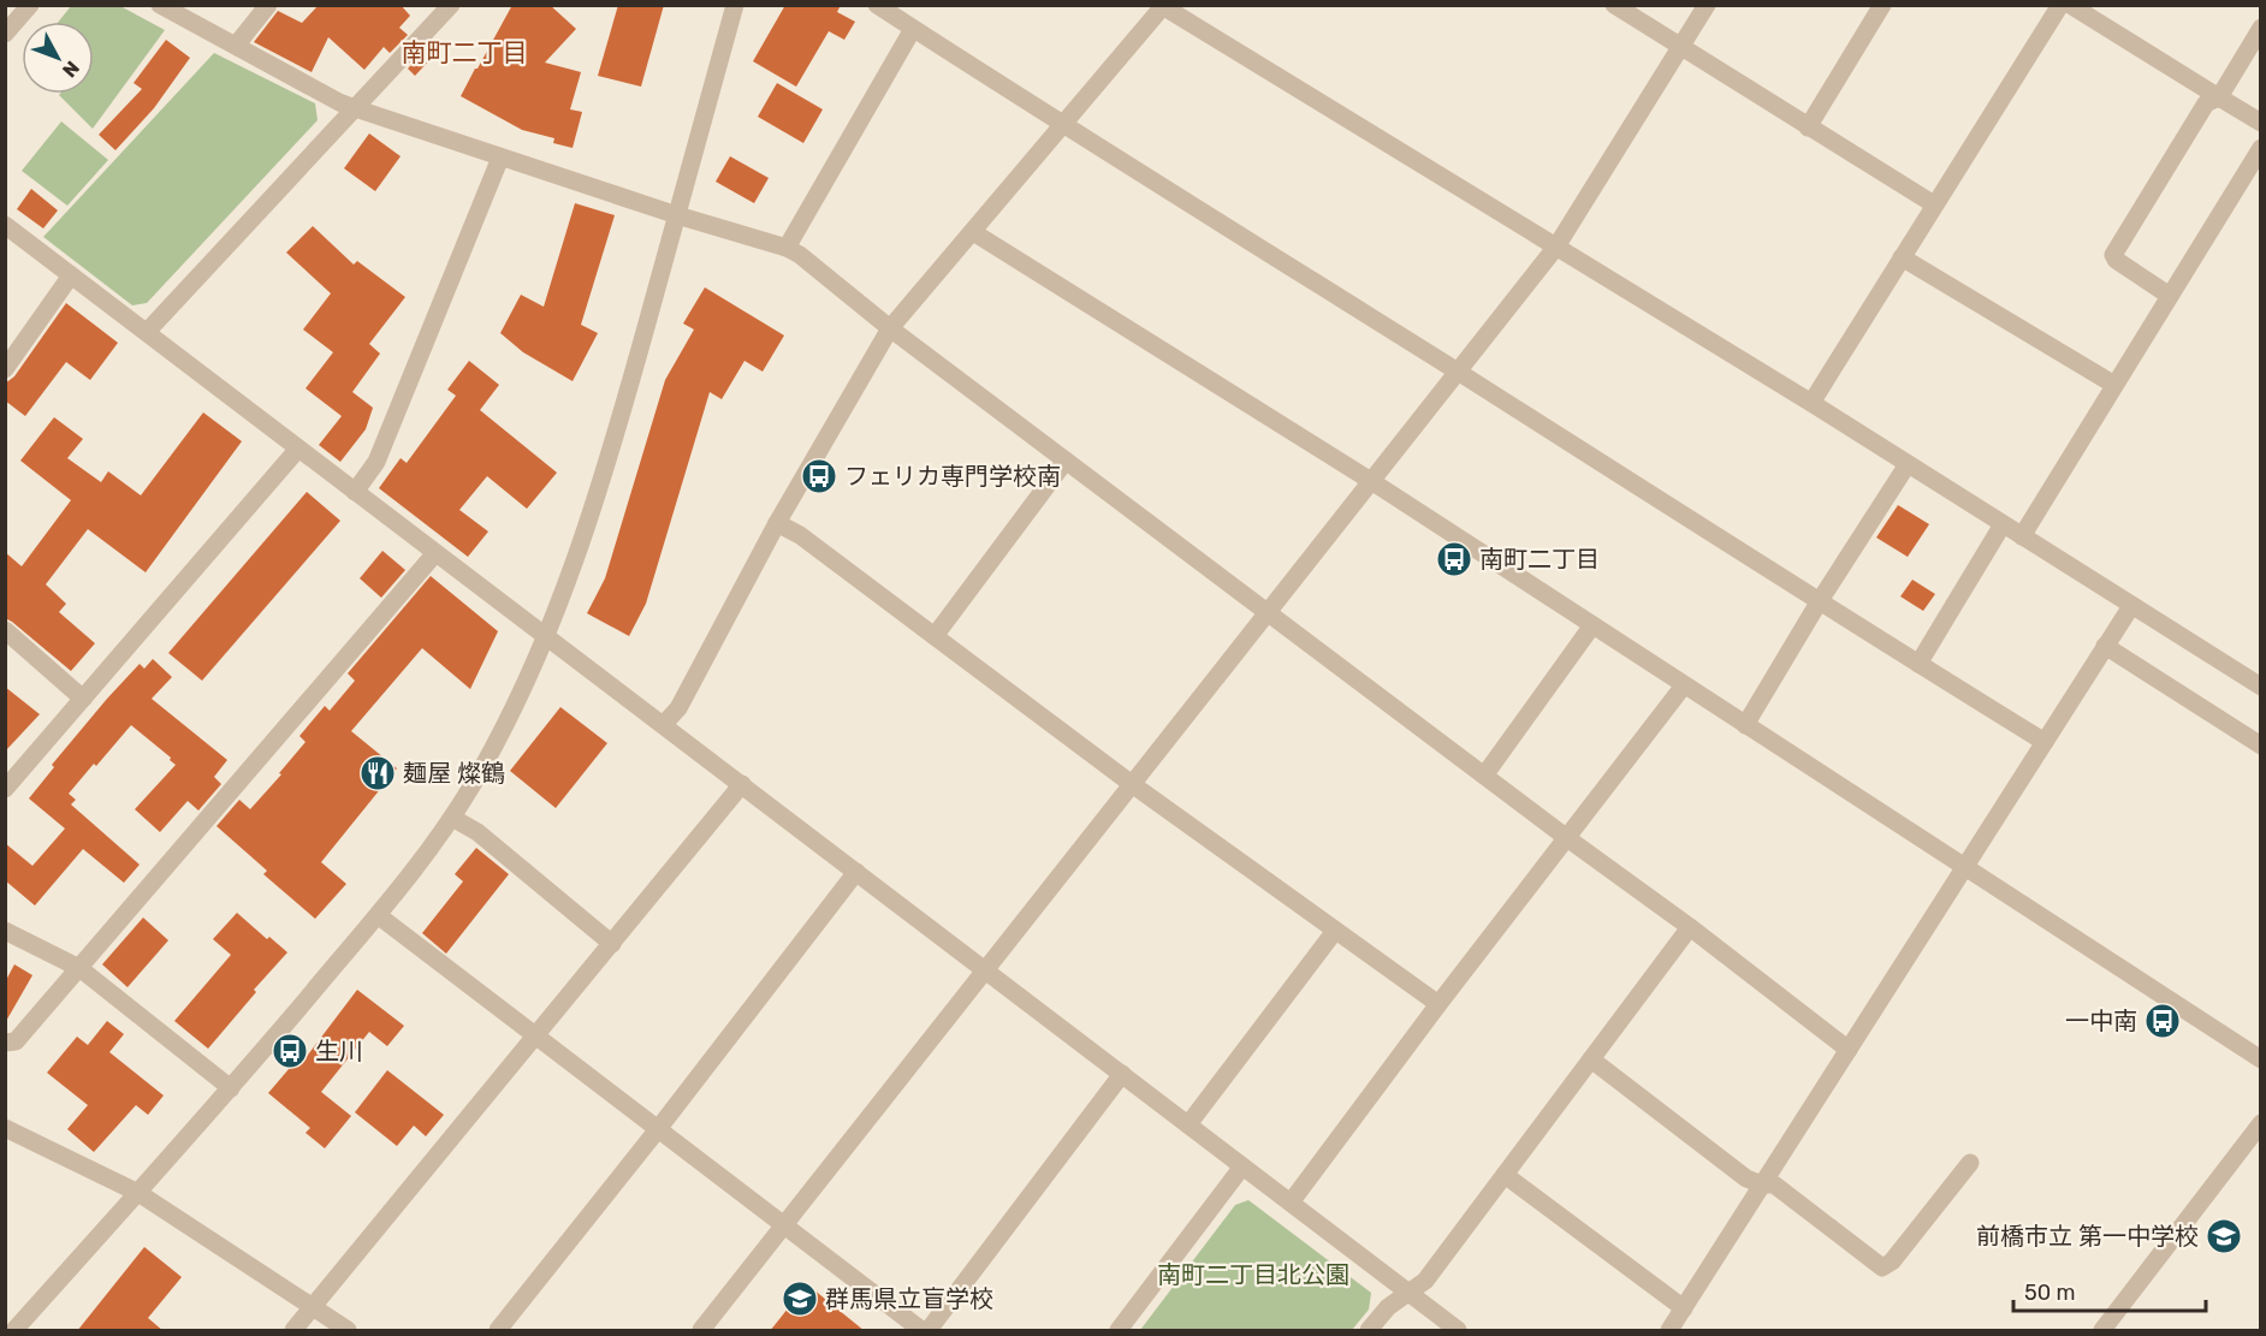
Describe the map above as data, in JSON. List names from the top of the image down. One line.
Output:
{"districts":["南町二丁目"],"parks":["南町二丁目北公園"],"places":{"bus stop":["フェリカ専門学校南","南町二丁目","一中南","生川"],"restaurant":["麺屋 燦鶴"],"school or university":["前橋市立 第一中学校","群馬県立盲学校"]},"scale_bar":"50 m","north":"bottom right"}
